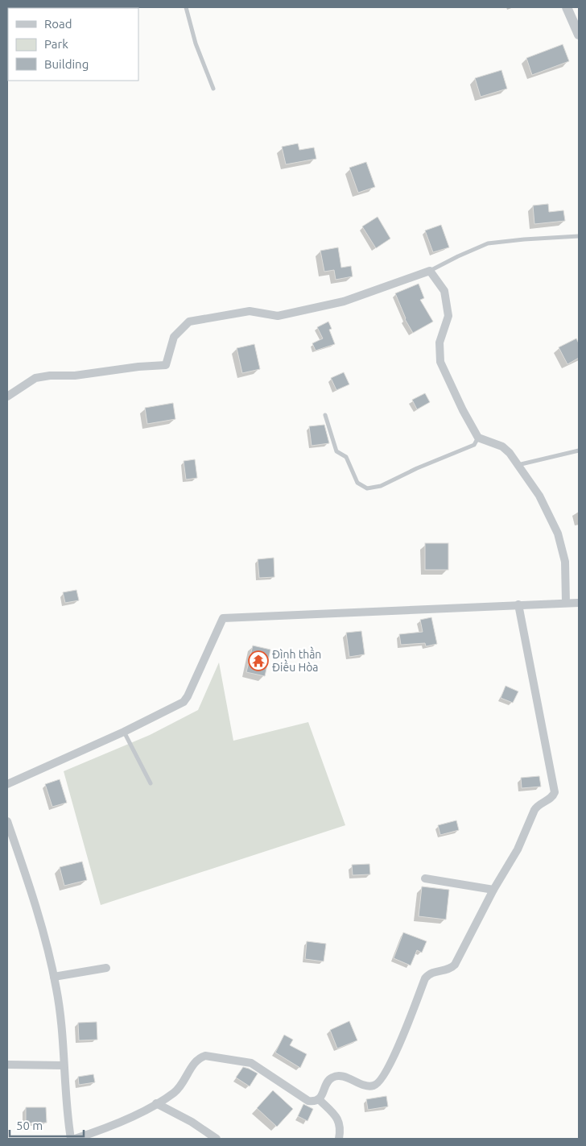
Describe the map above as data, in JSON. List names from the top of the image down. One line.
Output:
{"places":{"temple":["Đình thần Điều Hòa"]},"legend":["Road","Park","Building"],"scale_bar":"50 m"}
